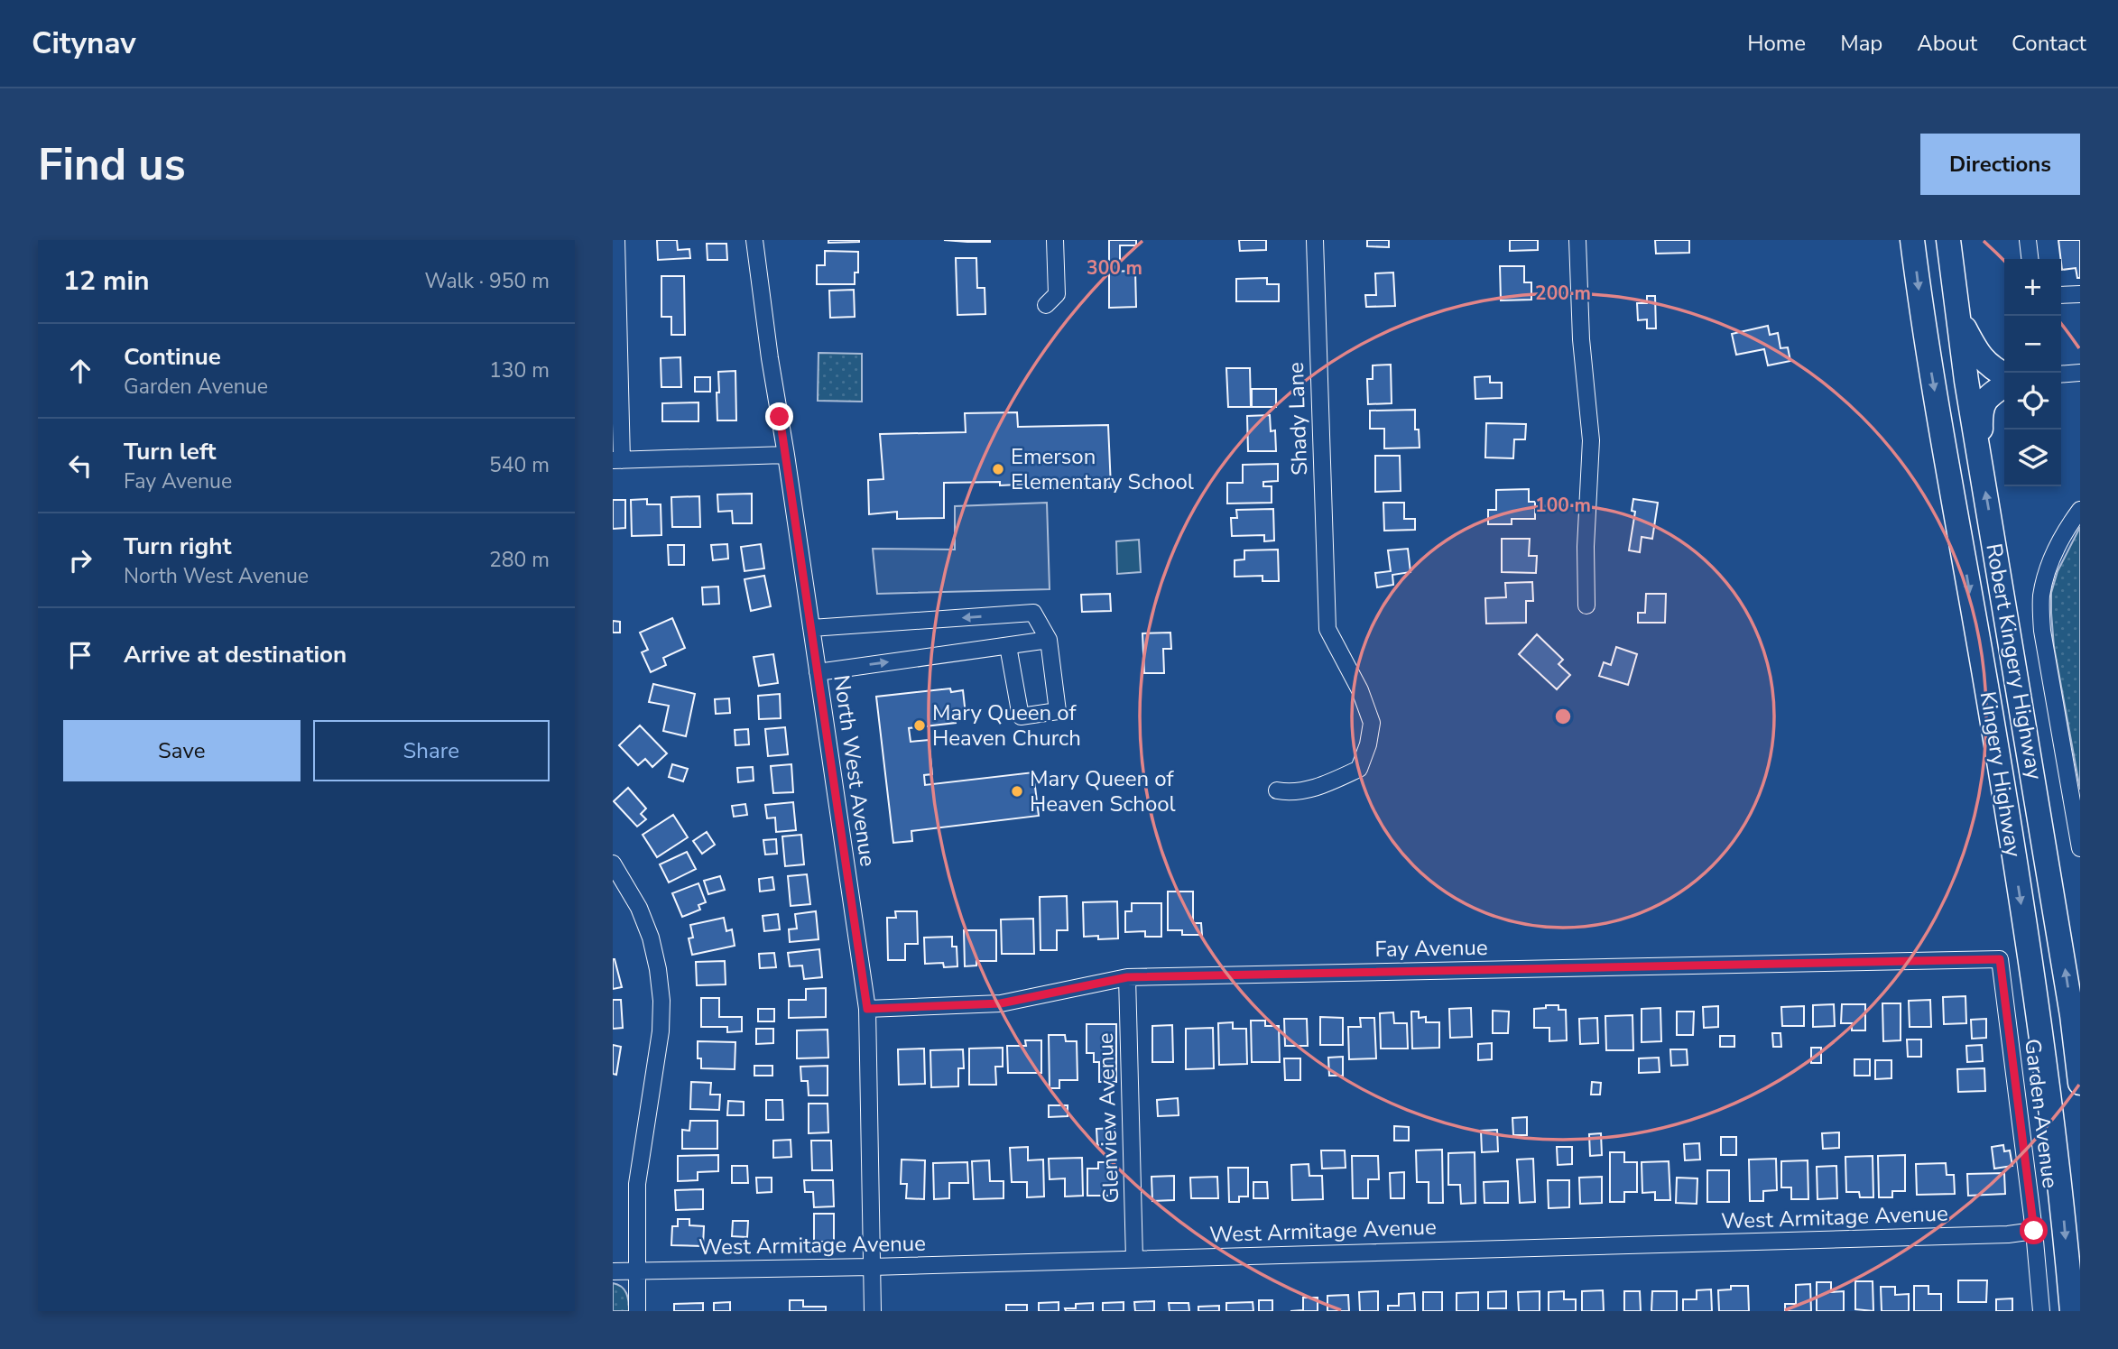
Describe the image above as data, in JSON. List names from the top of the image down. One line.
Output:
{"streets":{"highway":["Robert Kingery Highway","Kingery Highway"],"street":["Shady Lane","North West Avenue","Fay Avenue","Garden Avenue","Glenview Avenue","West Armitage Avenue"]},"crossings":[["North West Avenue","Fay Avenue"],["North West Avenue","West Armitage Avenue"],["Fay Avenue","Garden Avenue"],["Fay Avenue","Glenview Avenue"],["Garden Avenue","West Armitage Avenue"],["Glenview Avenue","West Armitage Avenue"]],"one_way":["Robert Kingery Highway","Kingery Highway"],"places":["Emerson Elementary School","Mary Queen of Heaven Church","Mary Queen of Heaven School"],"page":{"header":"Citynav","nav":["Home","Map","About","Contact"],"buttons":["Directions",["Save","Share"]],"title":"Find us","heading":["12 min","Walk · 950 m"],"map_buttons":["+","−"],"list":[["Continue","Garden Avenue","130 m"],["Turn left","Fay Avenue","540 m"],["Turn right","North West Avenue","280 m"],"Arrive at destination"]},"rings":["300 m","200 m","100 m"]}
